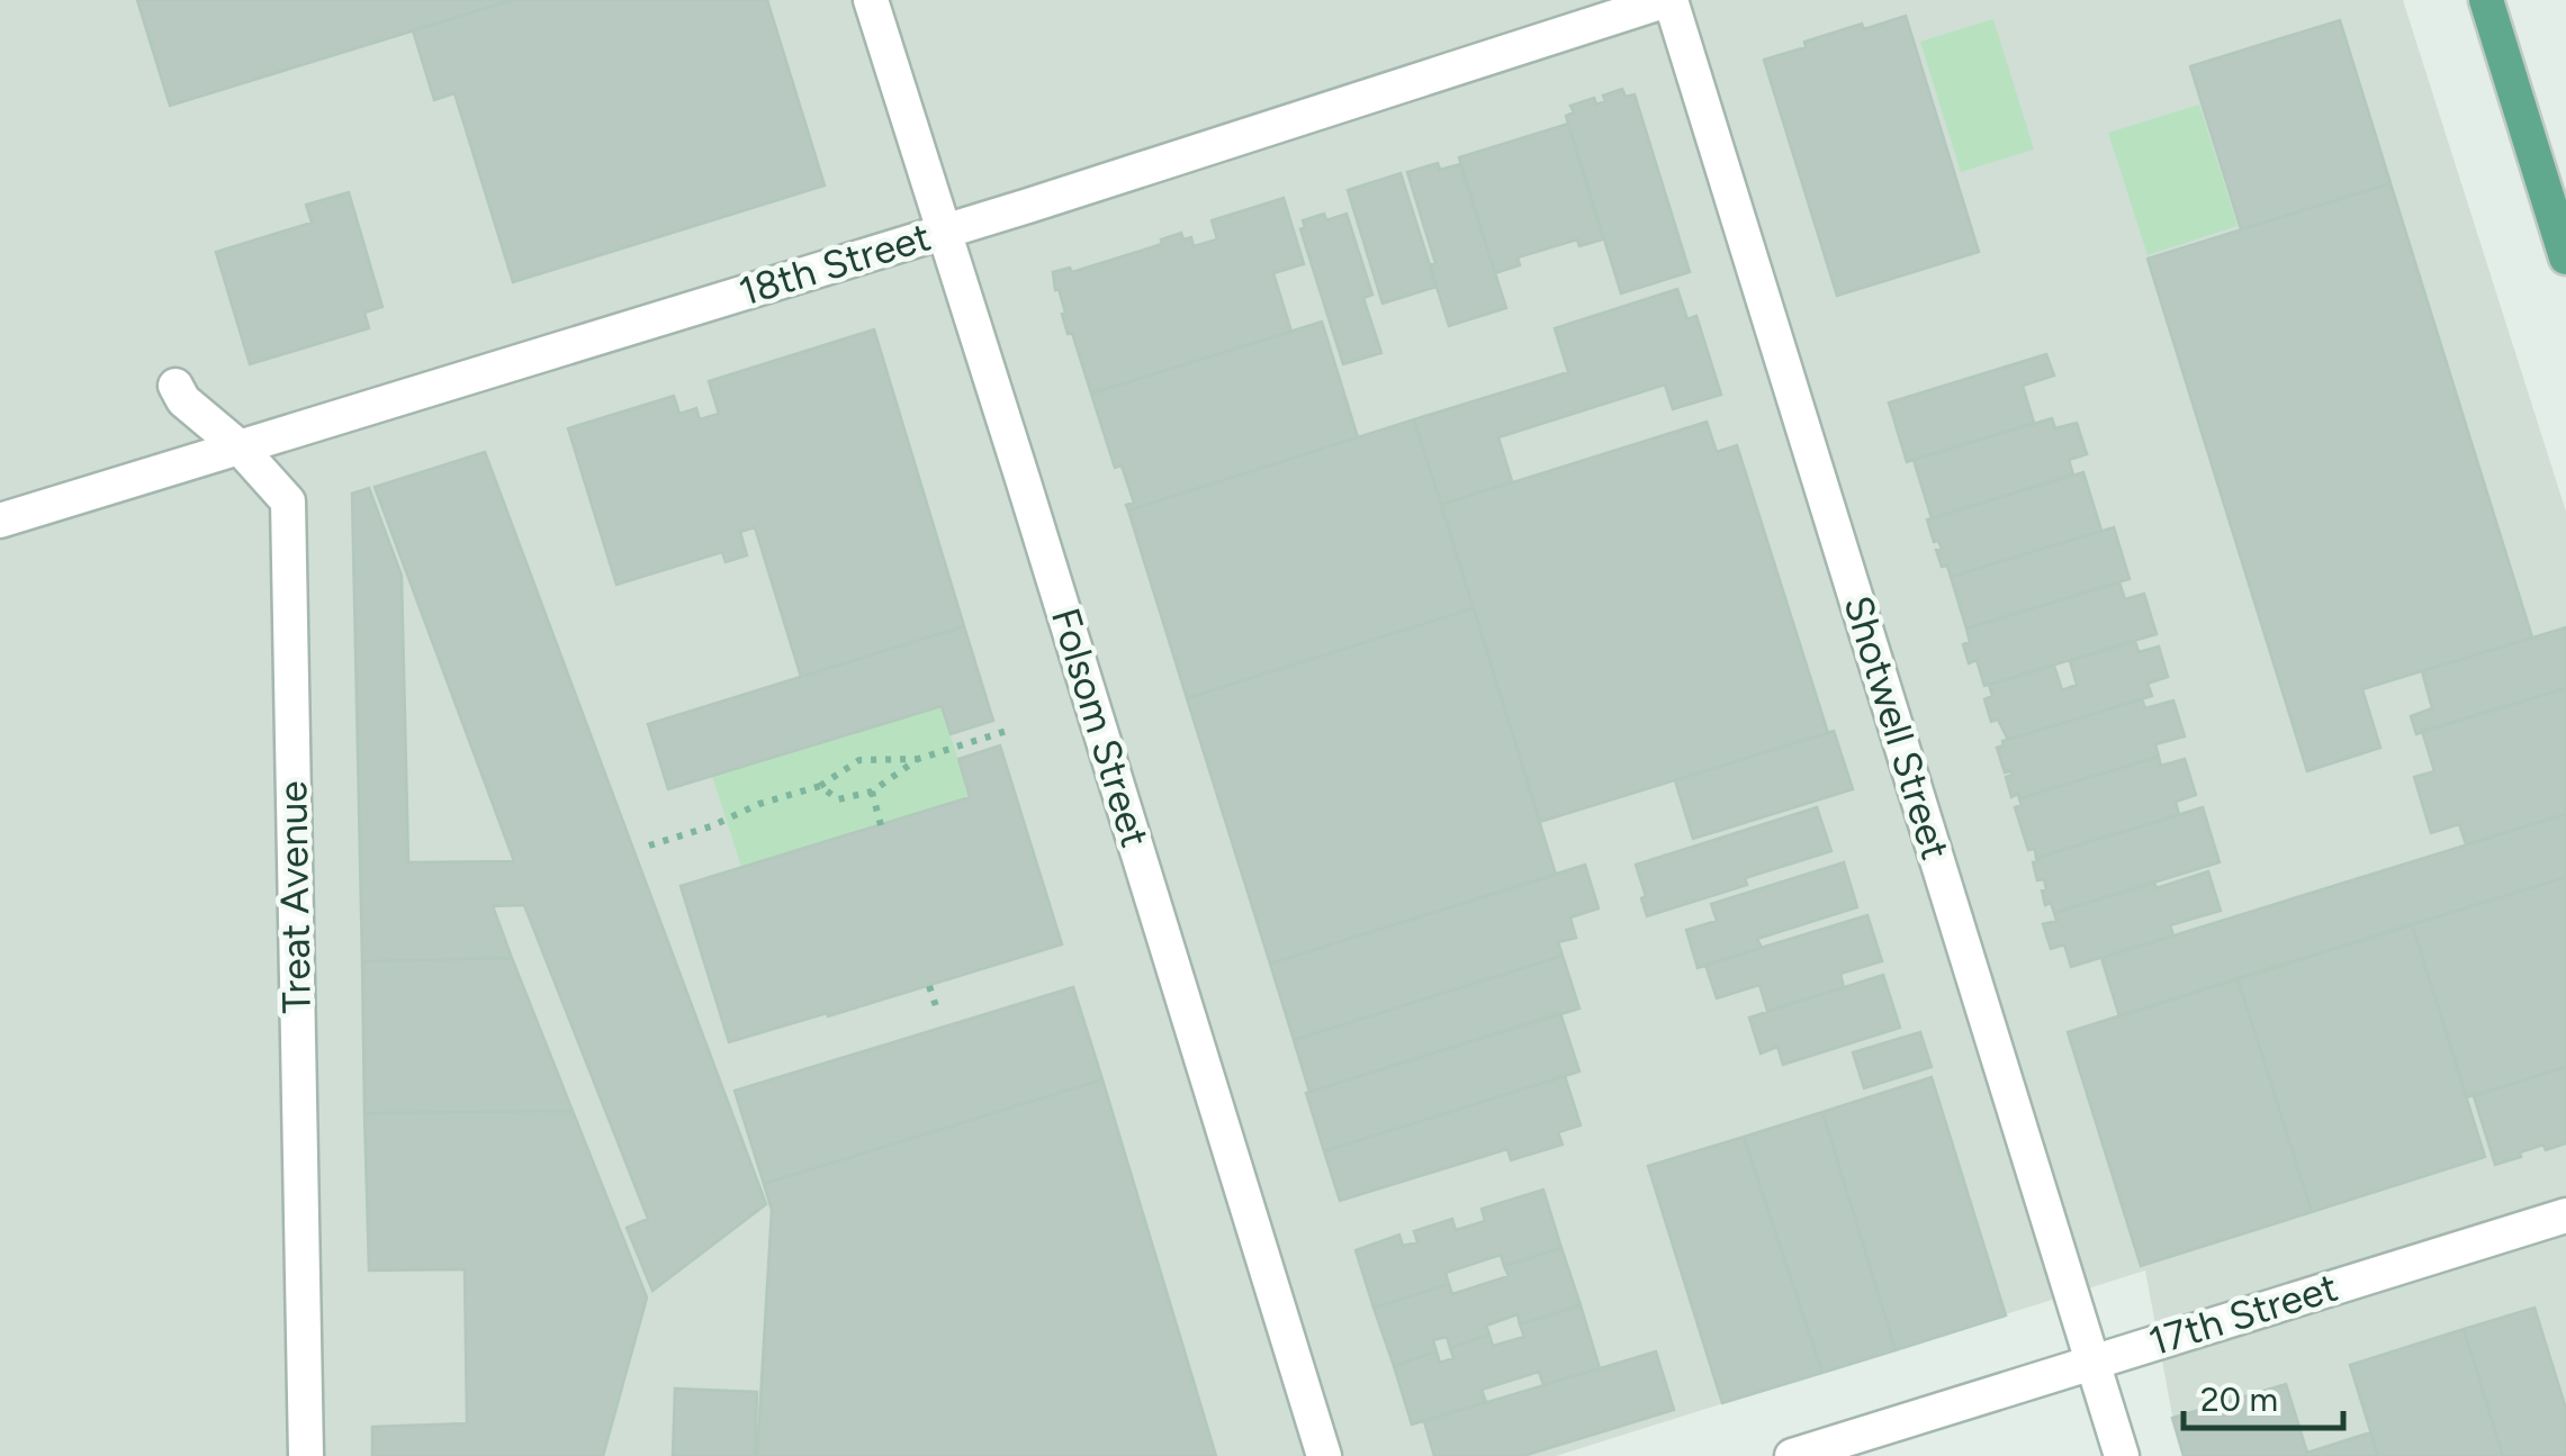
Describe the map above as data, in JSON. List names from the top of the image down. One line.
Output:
{"streets":{"street":["18th Street","Folsom Street","Shotwell Street","Treat Avenue","17th Street"]},"crossings":[["18th Street","Folsom Street"],["18th Street","Shotwell Street"],["18th Street","Treat Avenue"],["Shotwell Street","17th Street"]],"scale_bar":"20 m"}
